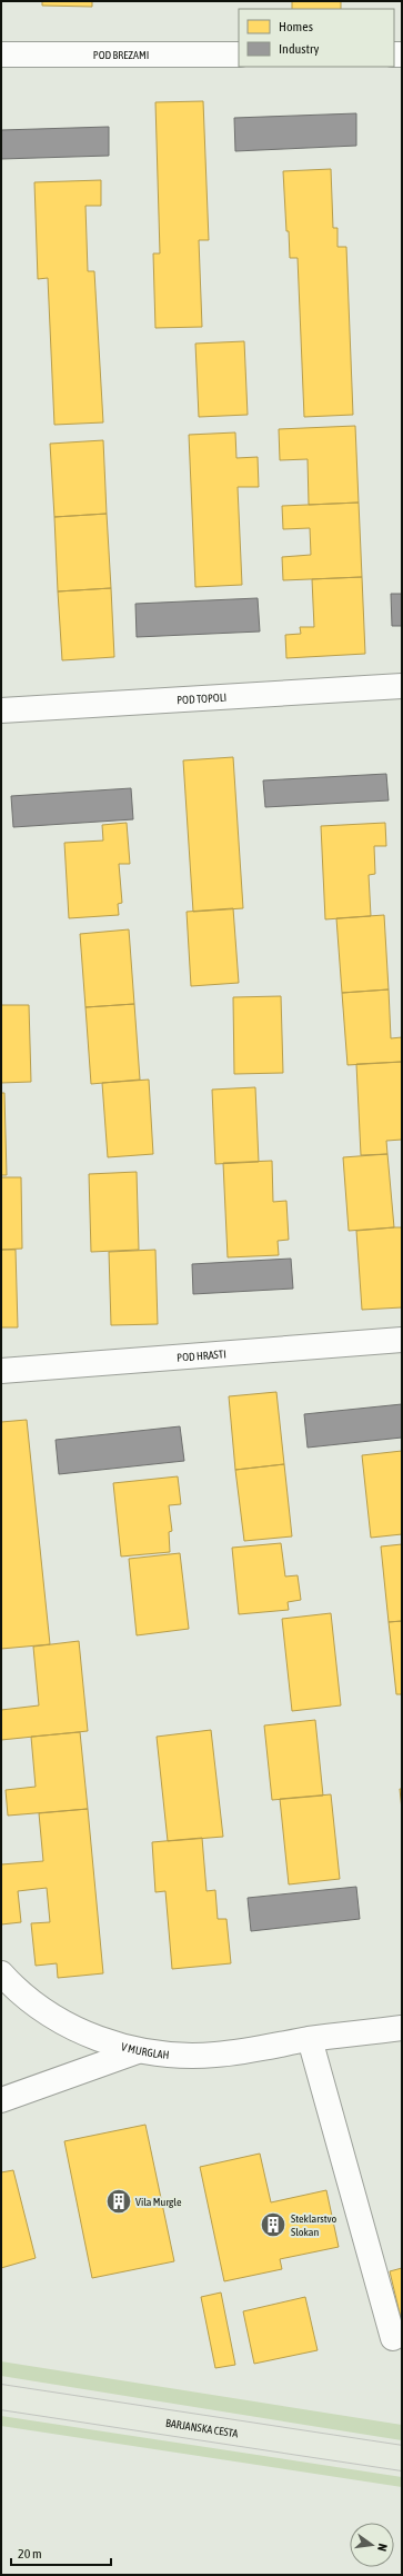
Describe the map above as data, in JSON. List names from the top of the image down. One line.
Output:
{"streets":{"main road":["BARJANSKA CESTA"],"street":["POD BREZAMI","POD TOPOLI","POD HRASTI","V MURGLAH"]},"places":{"building":["Vila Murgle","Steklarstvo Slokan"]},"legend":["Homes","Industry"],"scale_bar":"20 m","north":"right"}
